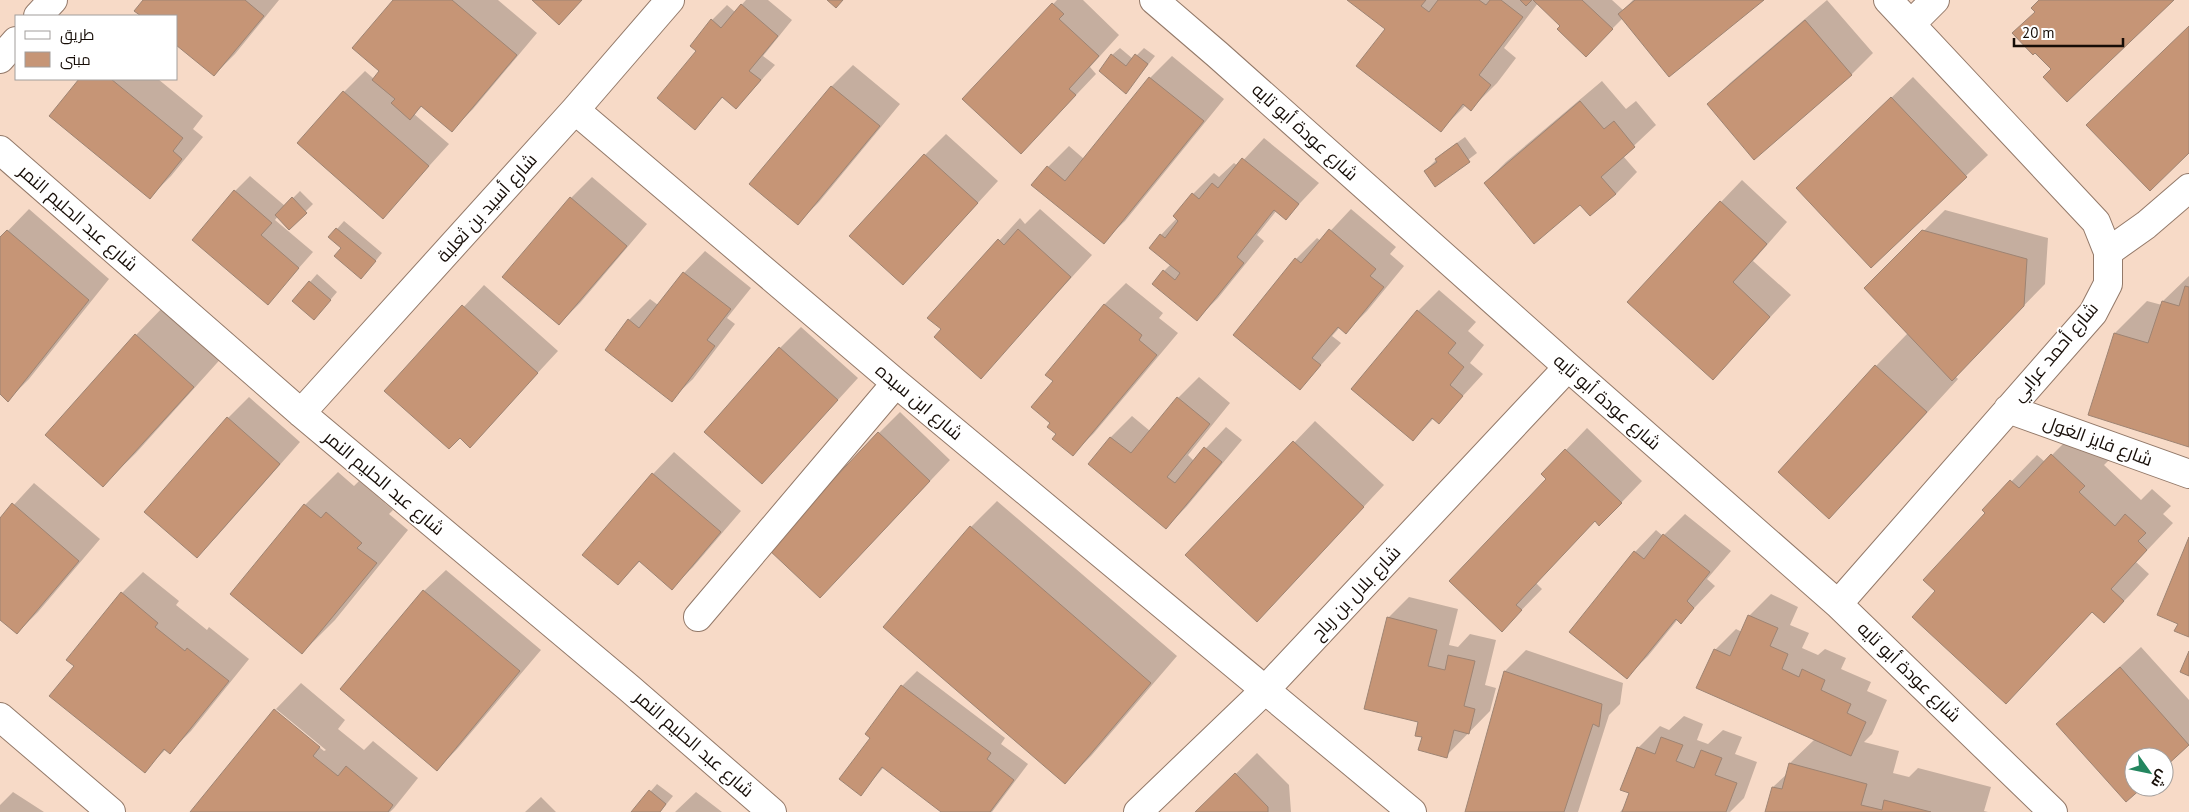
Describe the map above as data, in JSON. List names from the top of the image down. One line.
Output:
{"streets":{"street":["شارع عودة أبو تايه","شارع أسيد بن ثعلبة","شارع عبد الحليم النمر","شارع أحمد عرابي","شارع ابن سيده","شارع فايز الغول","شارع بلال بن رباح"]},"crossings":[["شارع عودة أبو تايه","شارع أحمد عرابي"],["شارع عودة أبو تايه","شارع بلال بن رباح"],["شارع أسيد بن ثعلبة","شارع عبد الحليم النمر"],["شارع أسيد بن ثعلبة","شارع ابن سيده"],["شارع أحمد عرابي","شارع فايز الغول"],["شارع ابن سيده","شارع بلال بن رباح"]],"legend":["طريق","مبنى"],"scale_bar":"20 m","north":"bottom right"}
